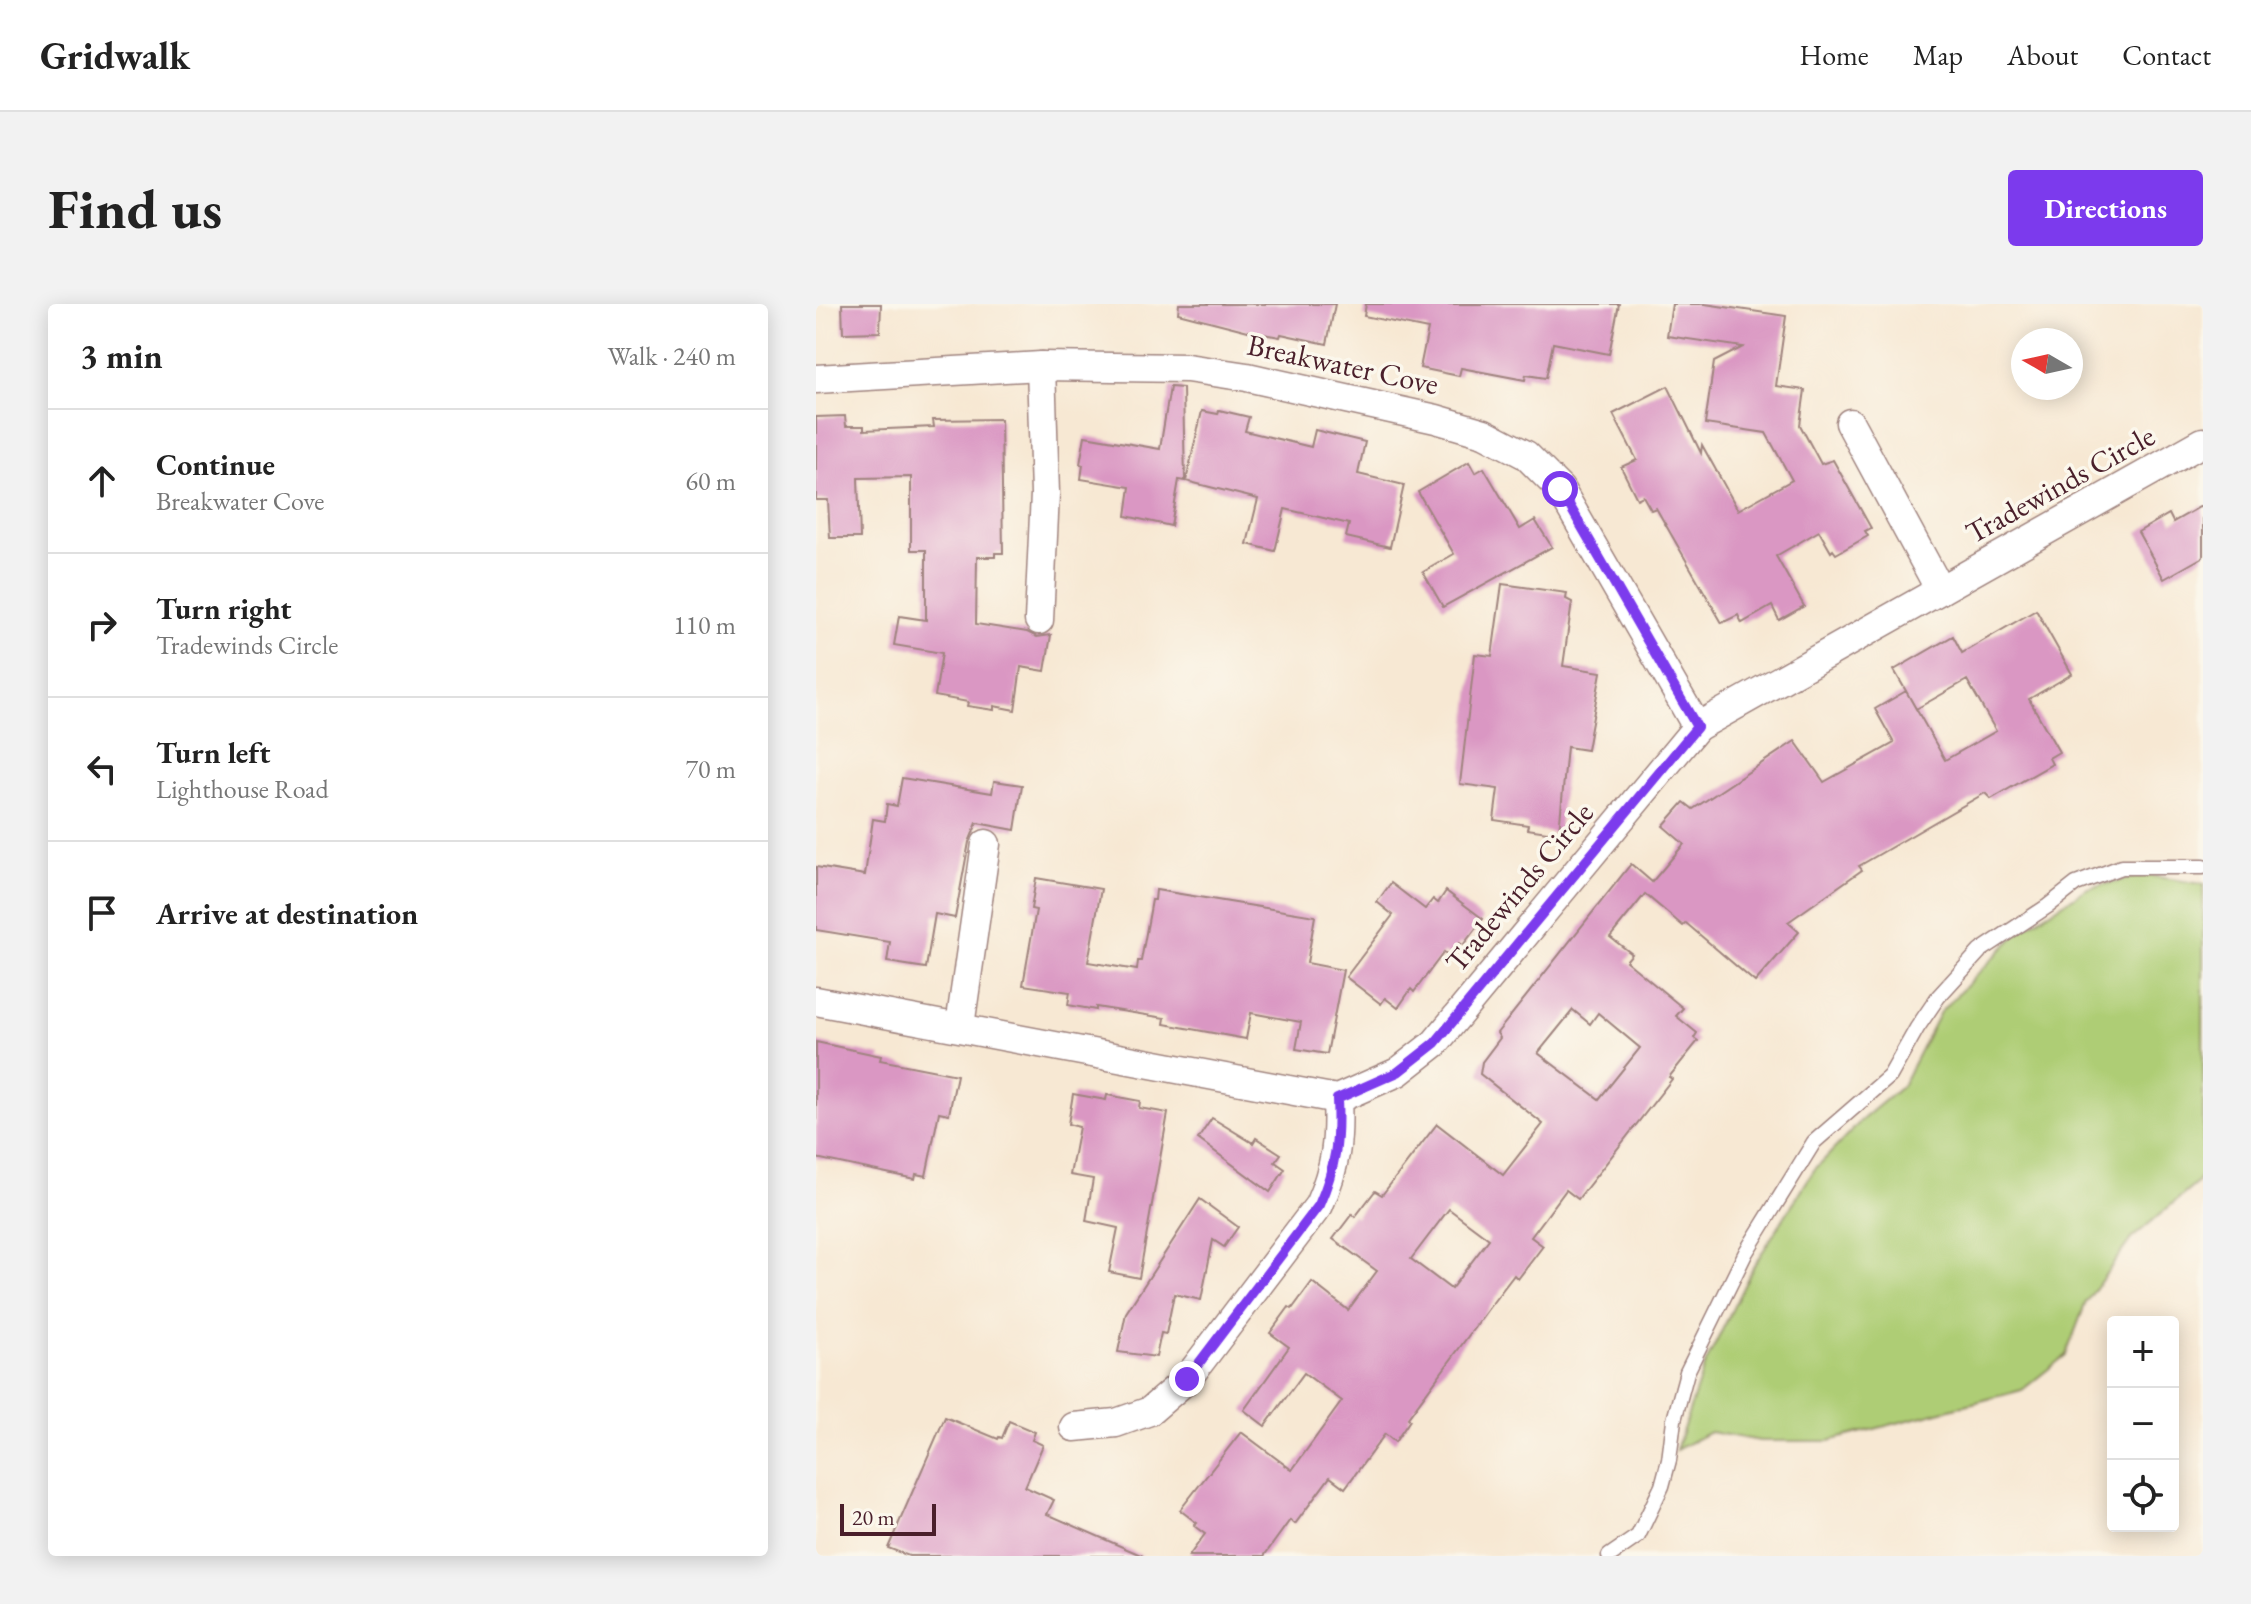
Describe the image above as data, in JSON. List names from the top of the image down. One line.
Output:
{"streets":{"street":["Breakwater Cove","Tradewinds Circle"]},"crossings":[["Breakwater Cove","Tradewinds Circle"]],"scale_bar":"20 m","north":"left","page":{"header":"Gridwalk","nav":["Home","Map","About","Contact"],"buttons":"Directions","title":"Find us","heading":["3 min","Walk · 240 m"],"list":[["Continue","Breakwater Cove","60 m"],["Turn right","Tradewinds Circle","110 m"],["Turn left","Lighthouse Road","70 m"],"Arrive at destination"],"map_buttons":["+","−"],"scale":"20 m"}}
